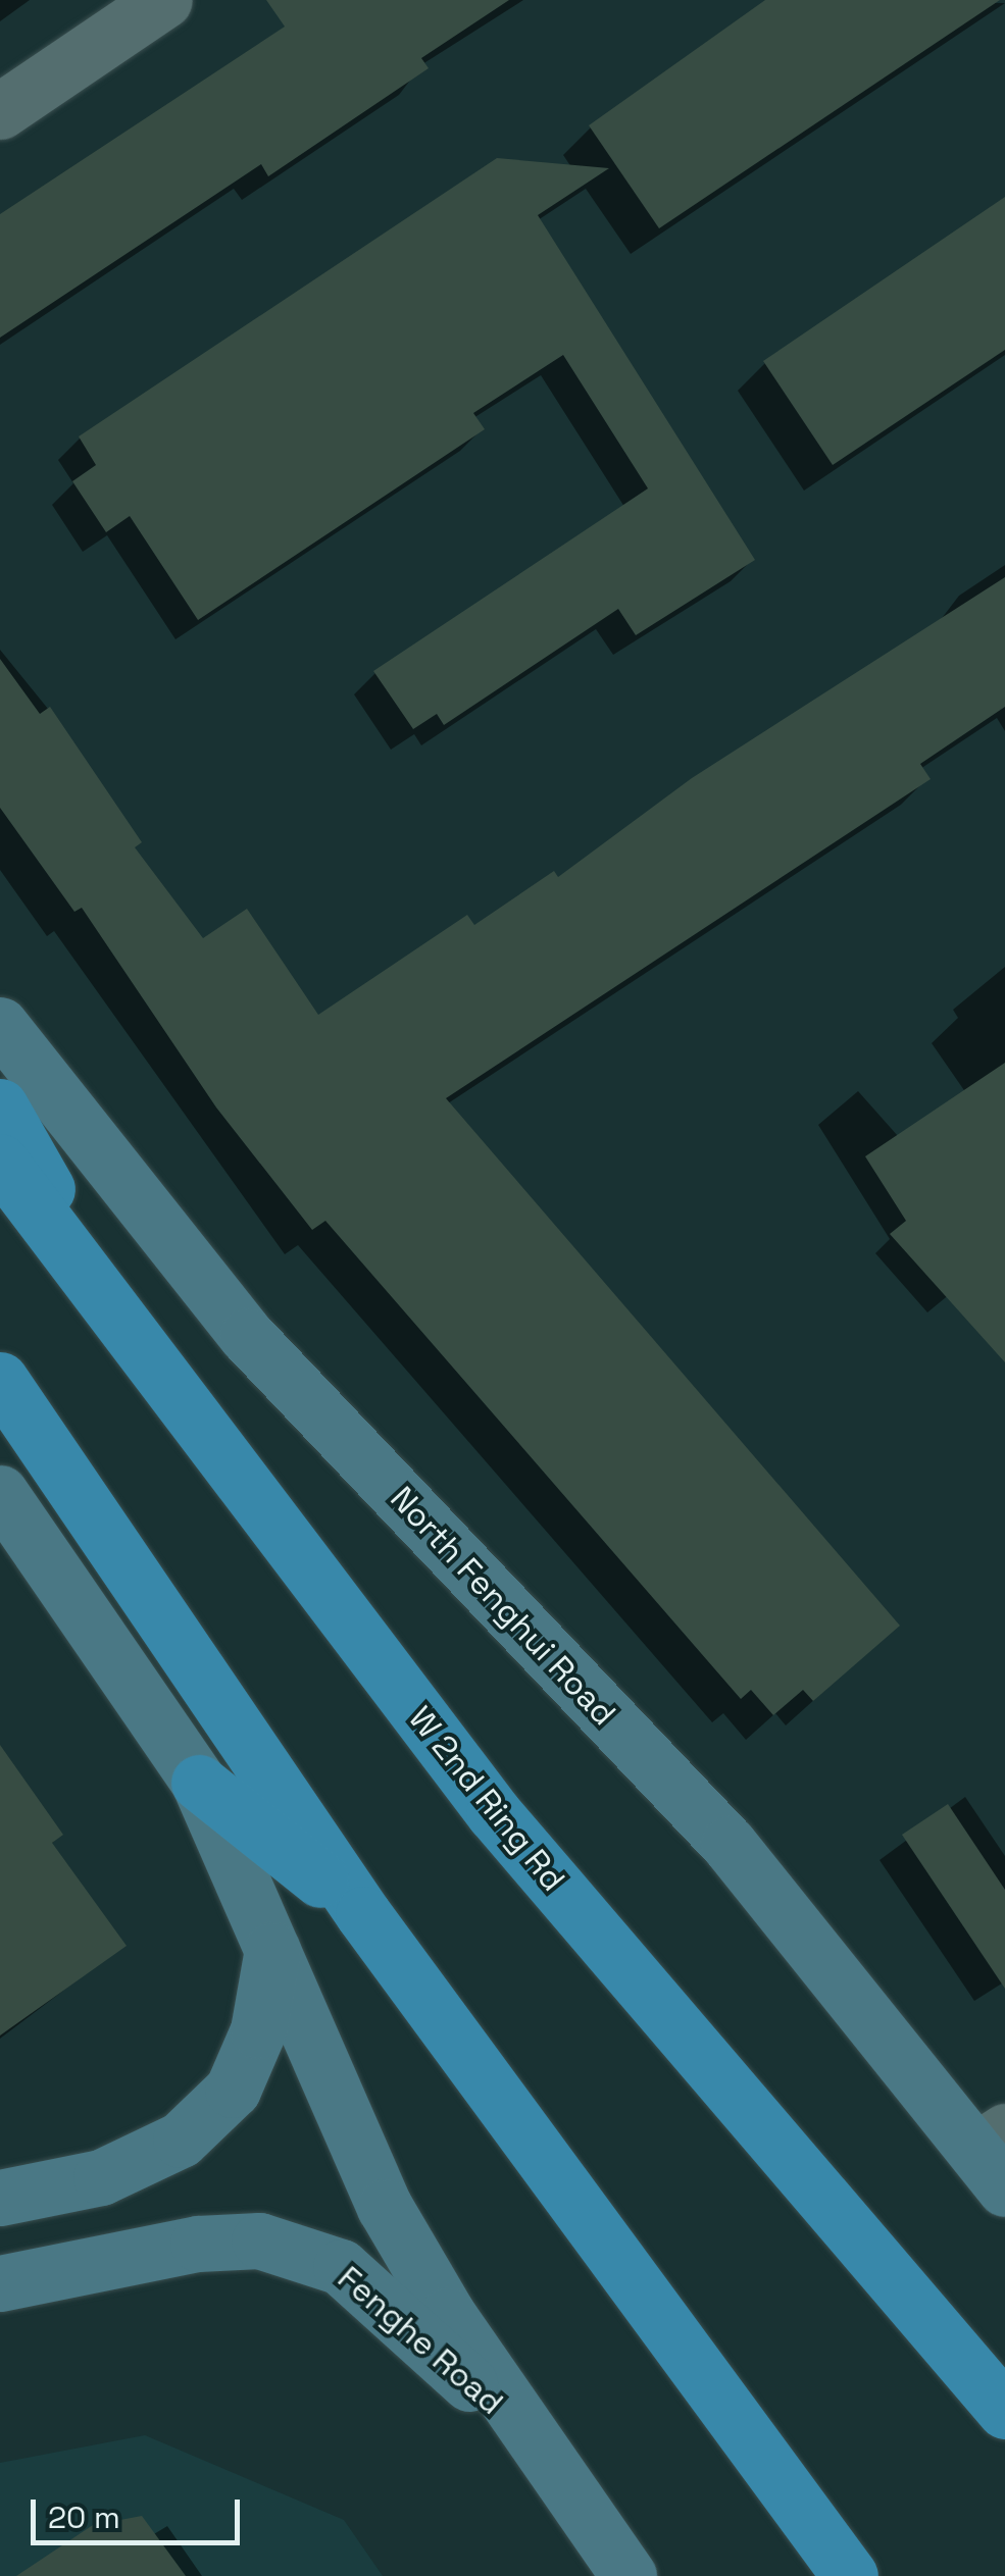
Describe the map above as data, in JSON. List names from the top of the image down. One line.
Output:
{"streets":{"highway":["W 2nd Ring Rd"],"main road":["North Fenghui Road","Fenghe Road"]},"scale_bar":"20 m"}
